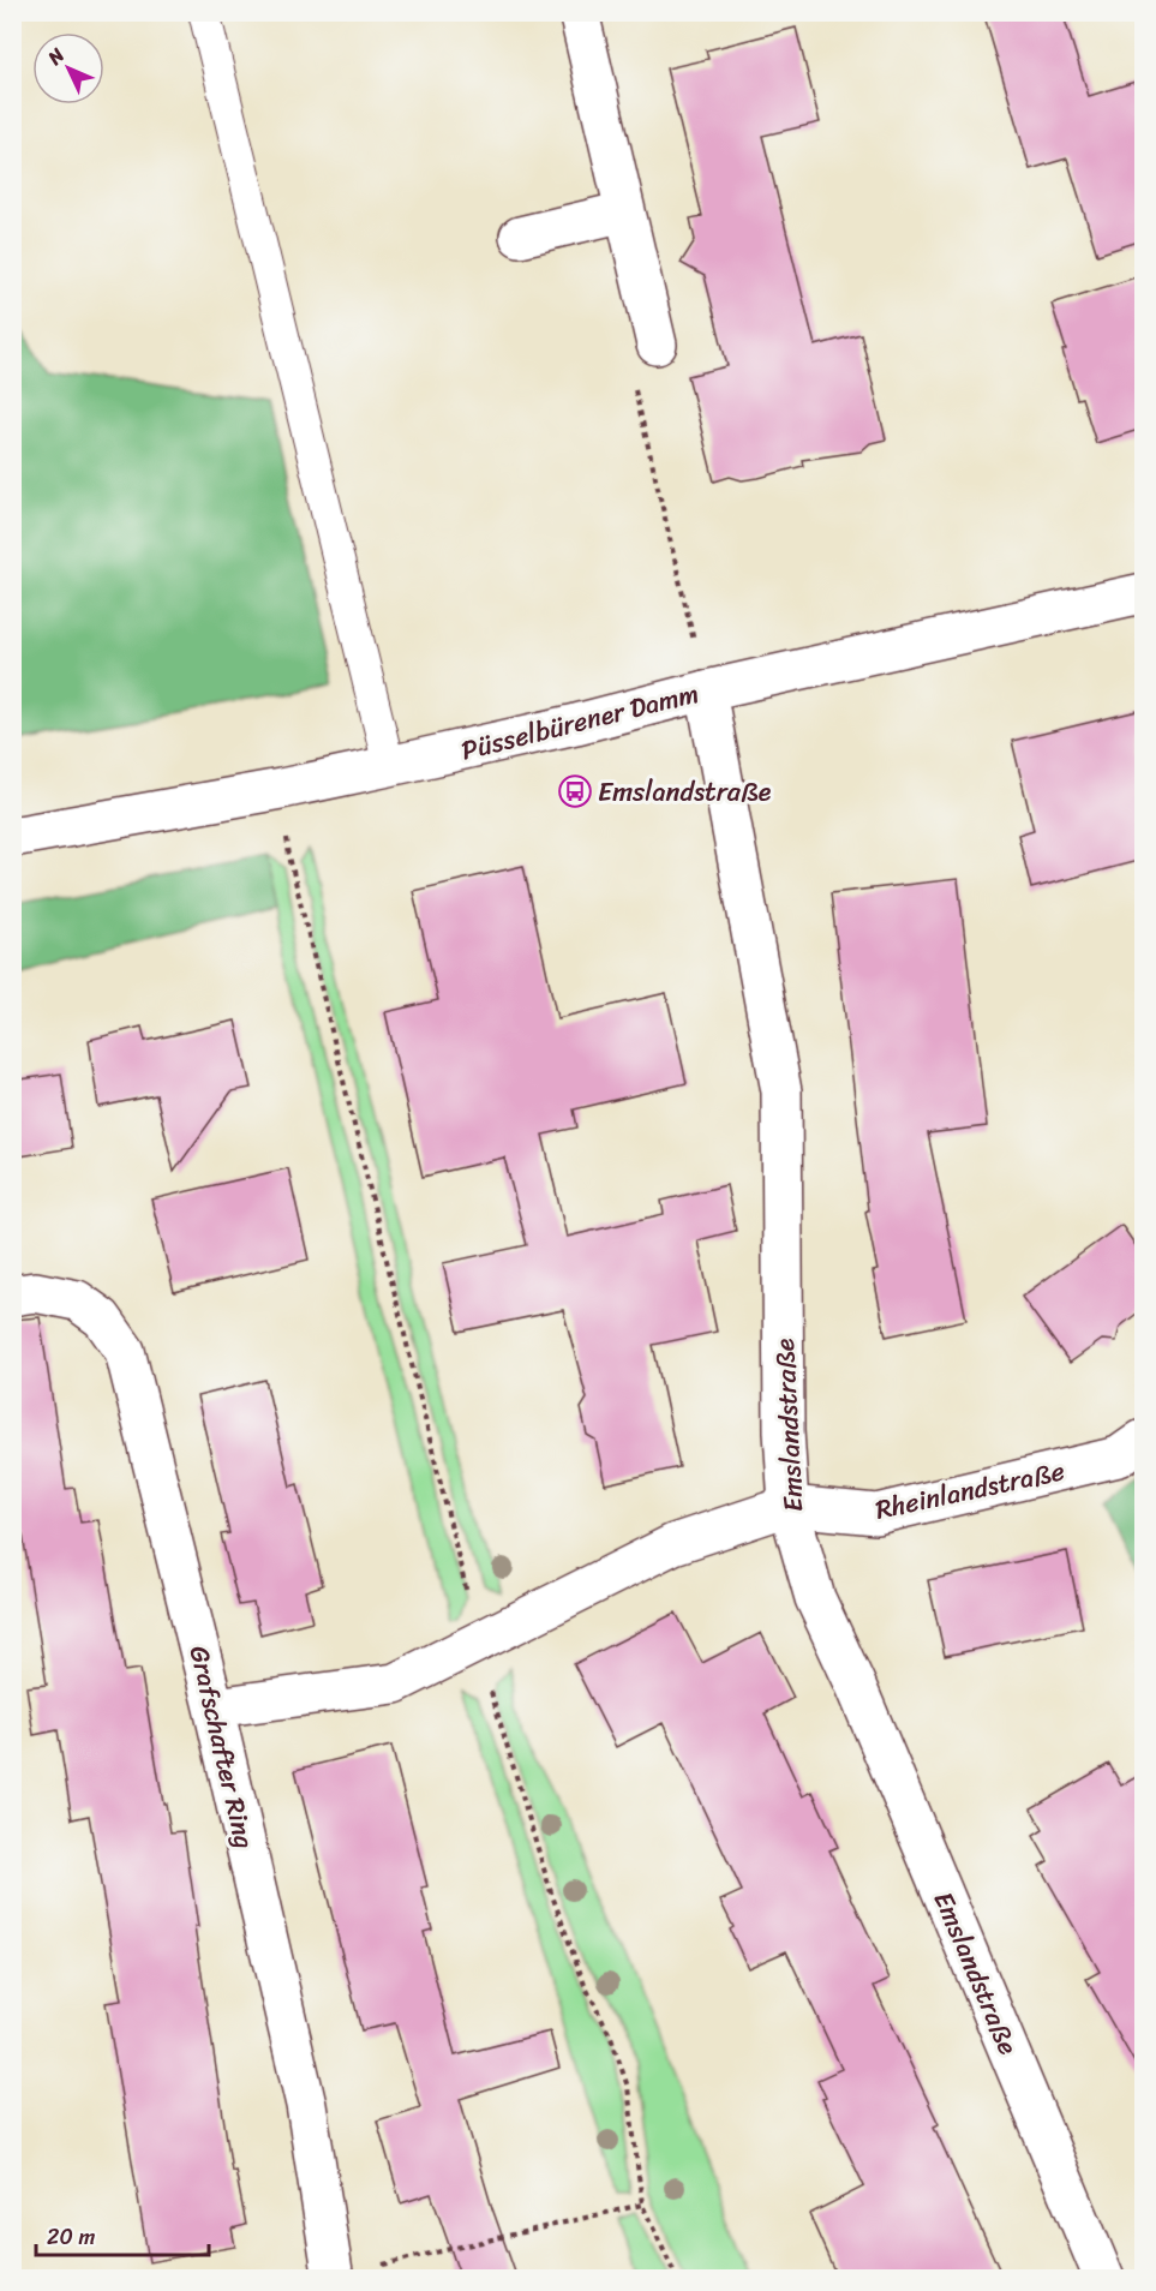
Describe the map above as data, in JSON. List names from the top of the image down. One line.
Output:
{"streets":{"street":["Püsselbürener Damm","Emslandstraße","Rheinlandstraße","Grafschafter Ring"]},"crossings":[["Püsselbürener Damm","Emslandstraße"],["Emslandstraße","Rheinlandstraße"]],"places":{"bus stop":["Emslandstraße"]},"scale_bar":"20 m","north":"top left"}
